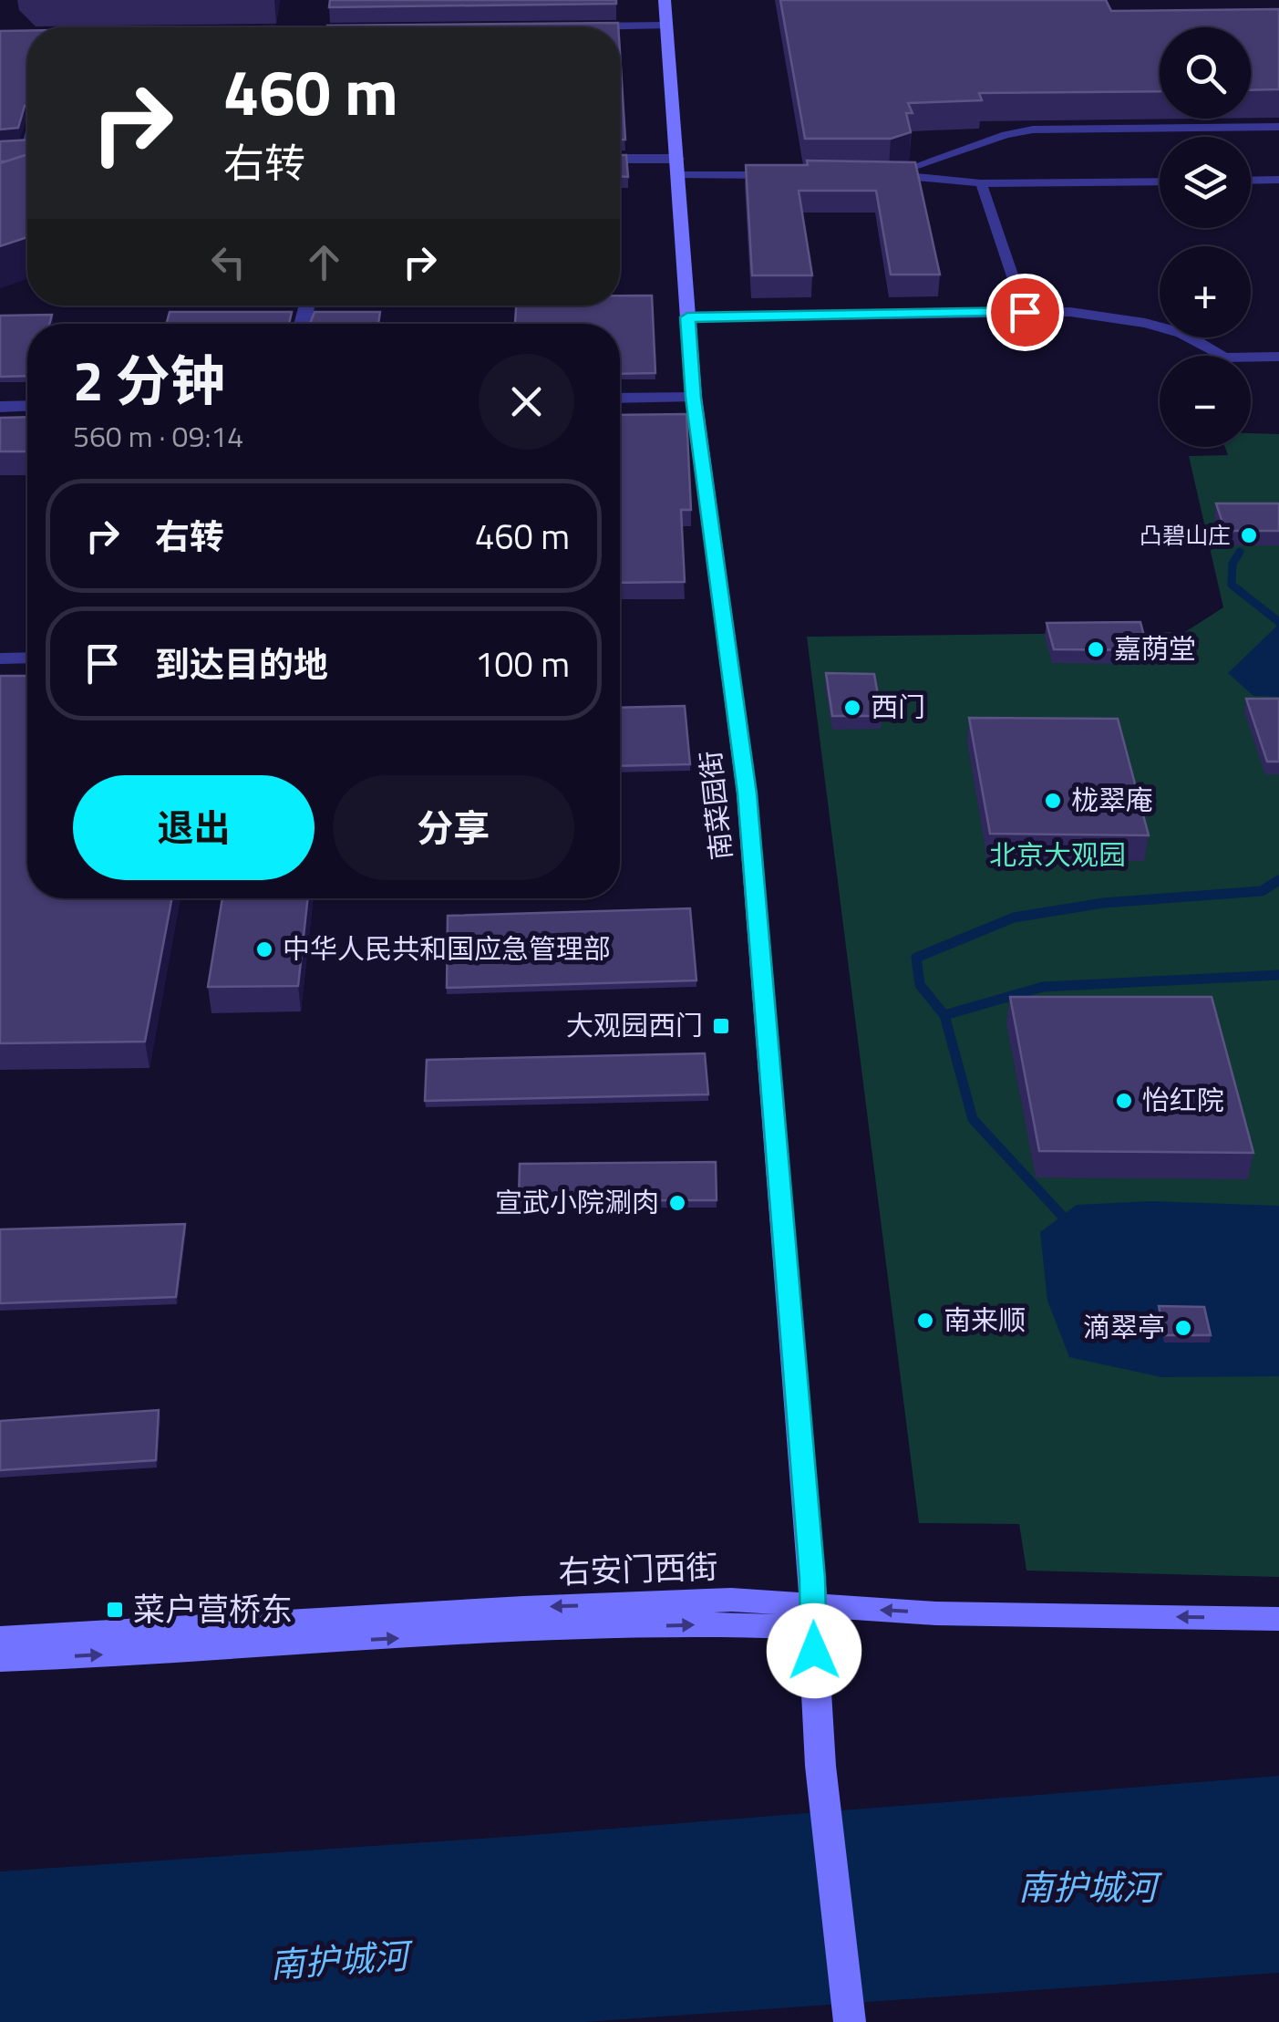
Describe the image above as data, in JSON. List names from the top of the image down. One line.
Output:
{"streets":{"street":["南菜园街","右安门西街"]},"crossings":[["南菜园街","右安门西街"]],"water":["南护城河"],"parks":["北京大观园"],"places":{"other":["凸碧山庄","嘉荫堂","西门","栊翠庵","中华人民共和国应急管理部","怡红院","宣武小院涮肉","南来顺","滴翠亭"],"transit":["大观园西门","菜户营桥东"]},"page":{"map_buttons":["+","−"],"turn":["460 m","右转"],"heading":["2 分钟","560 m · 09:14"],"list":[{"name":"右转","value":"460 m"},{"name":"到达目的地","value":"100 m"}],"buttons":["退出","分享"]}}
